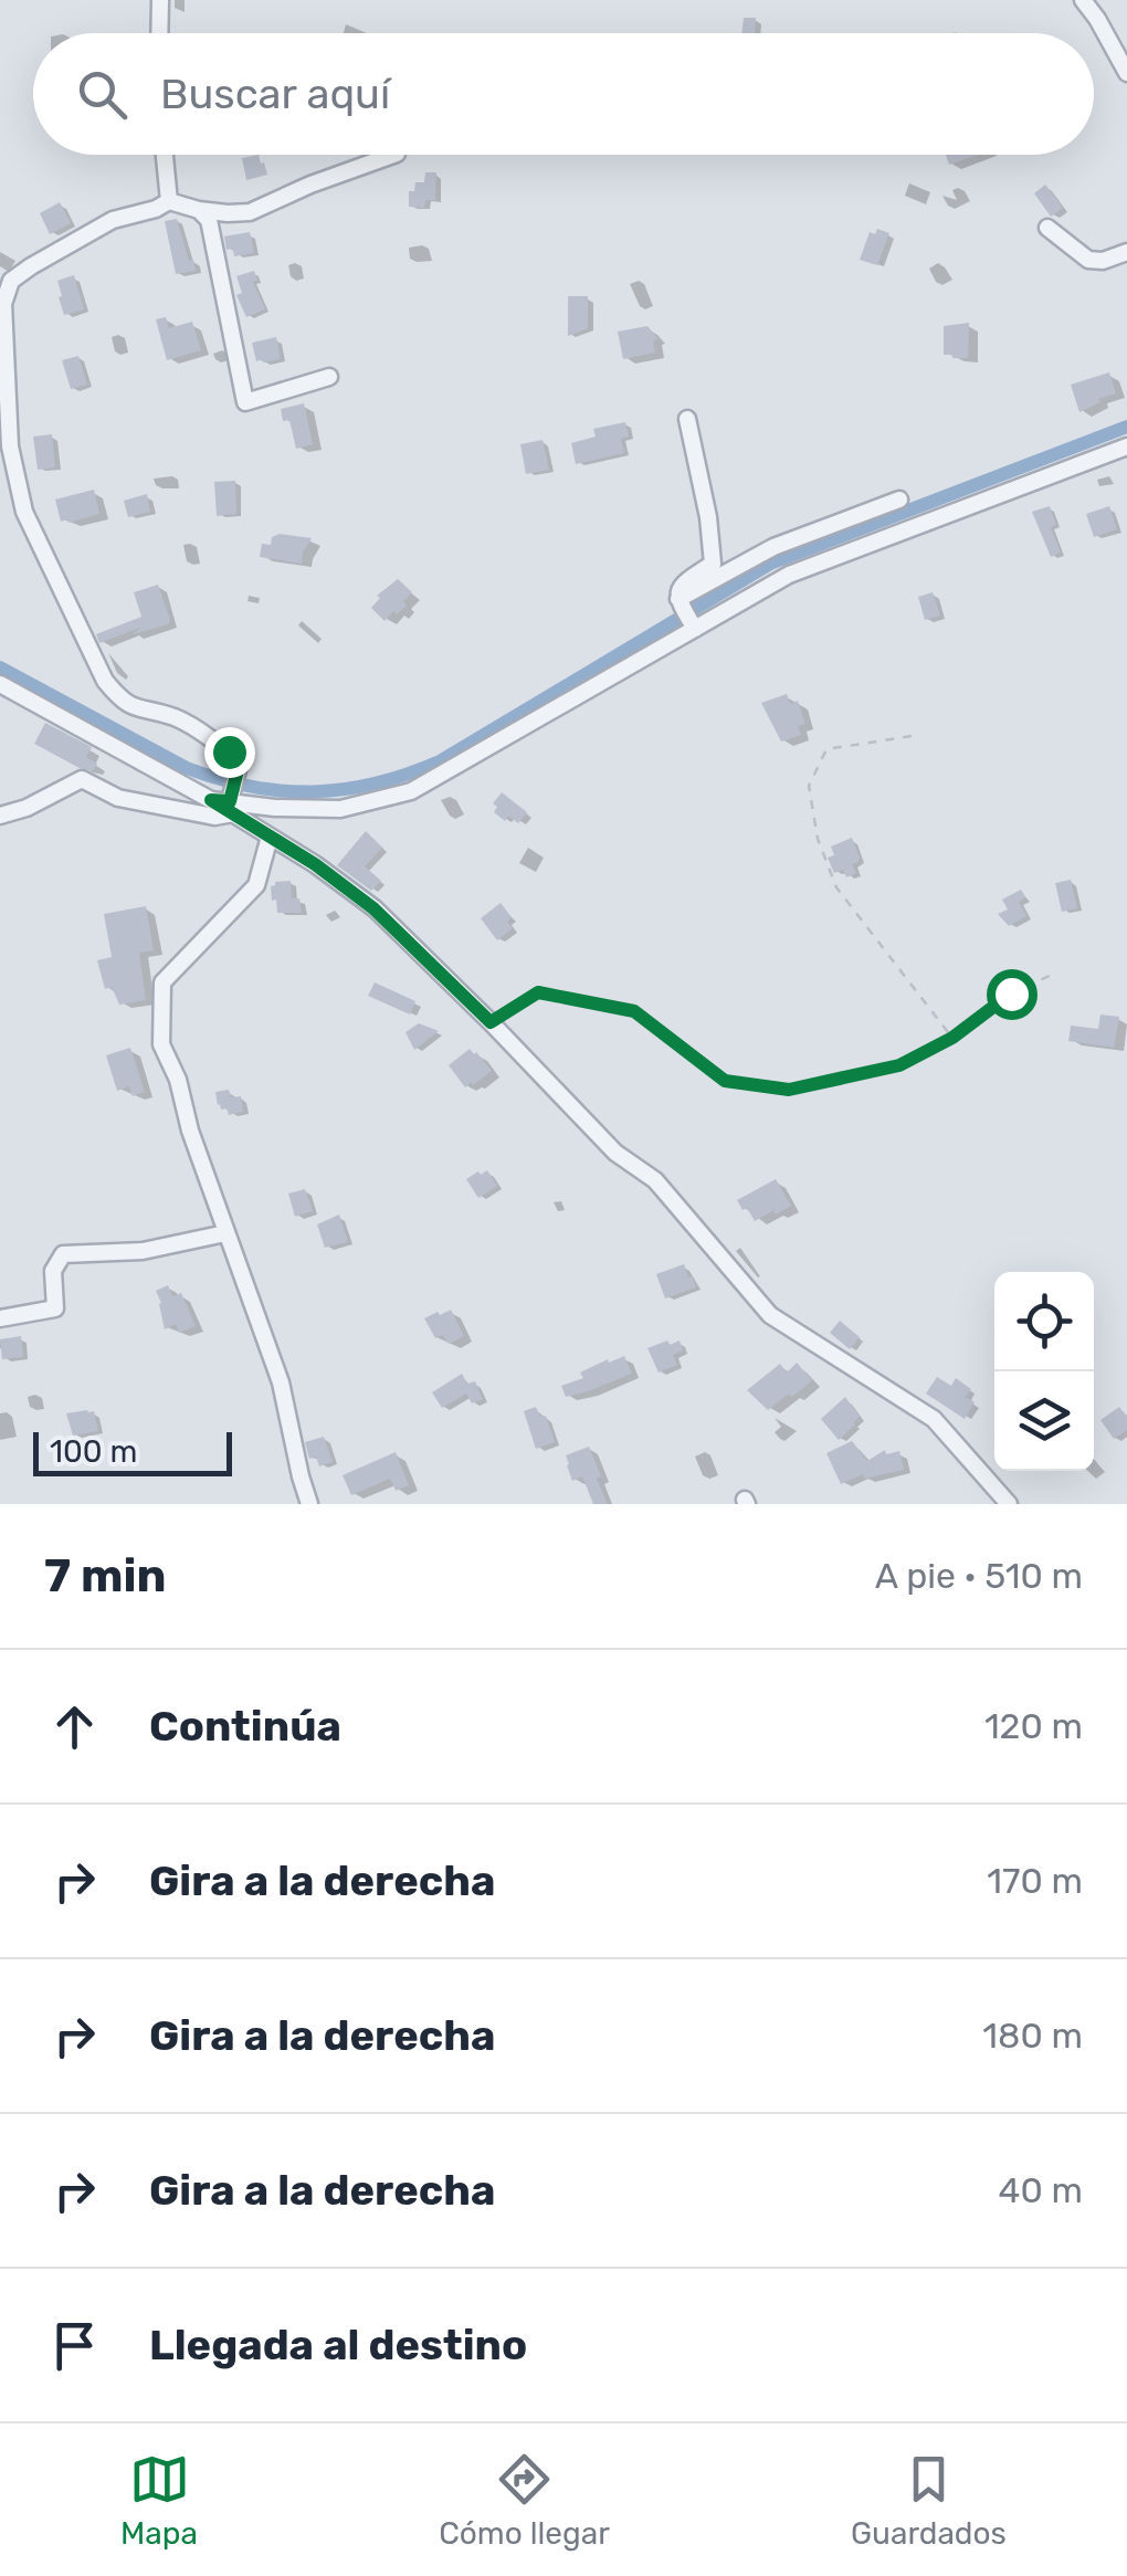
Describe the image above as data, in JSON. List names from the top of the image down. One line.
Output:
{"scale_bar":"100 m","page":{"search":"Buscar aquí","scale":"100 m","heading":["7 min","A pie · 510 m"],"list":[["Continúa","120 m"],["Gira a la derecha","170 m"],["Gira a la derecha","180 m"],["Gira a la derecha","40 m"],"Llegada al destino"],"nav":["Mapa","Cómo llegar","Guardados"]}}
